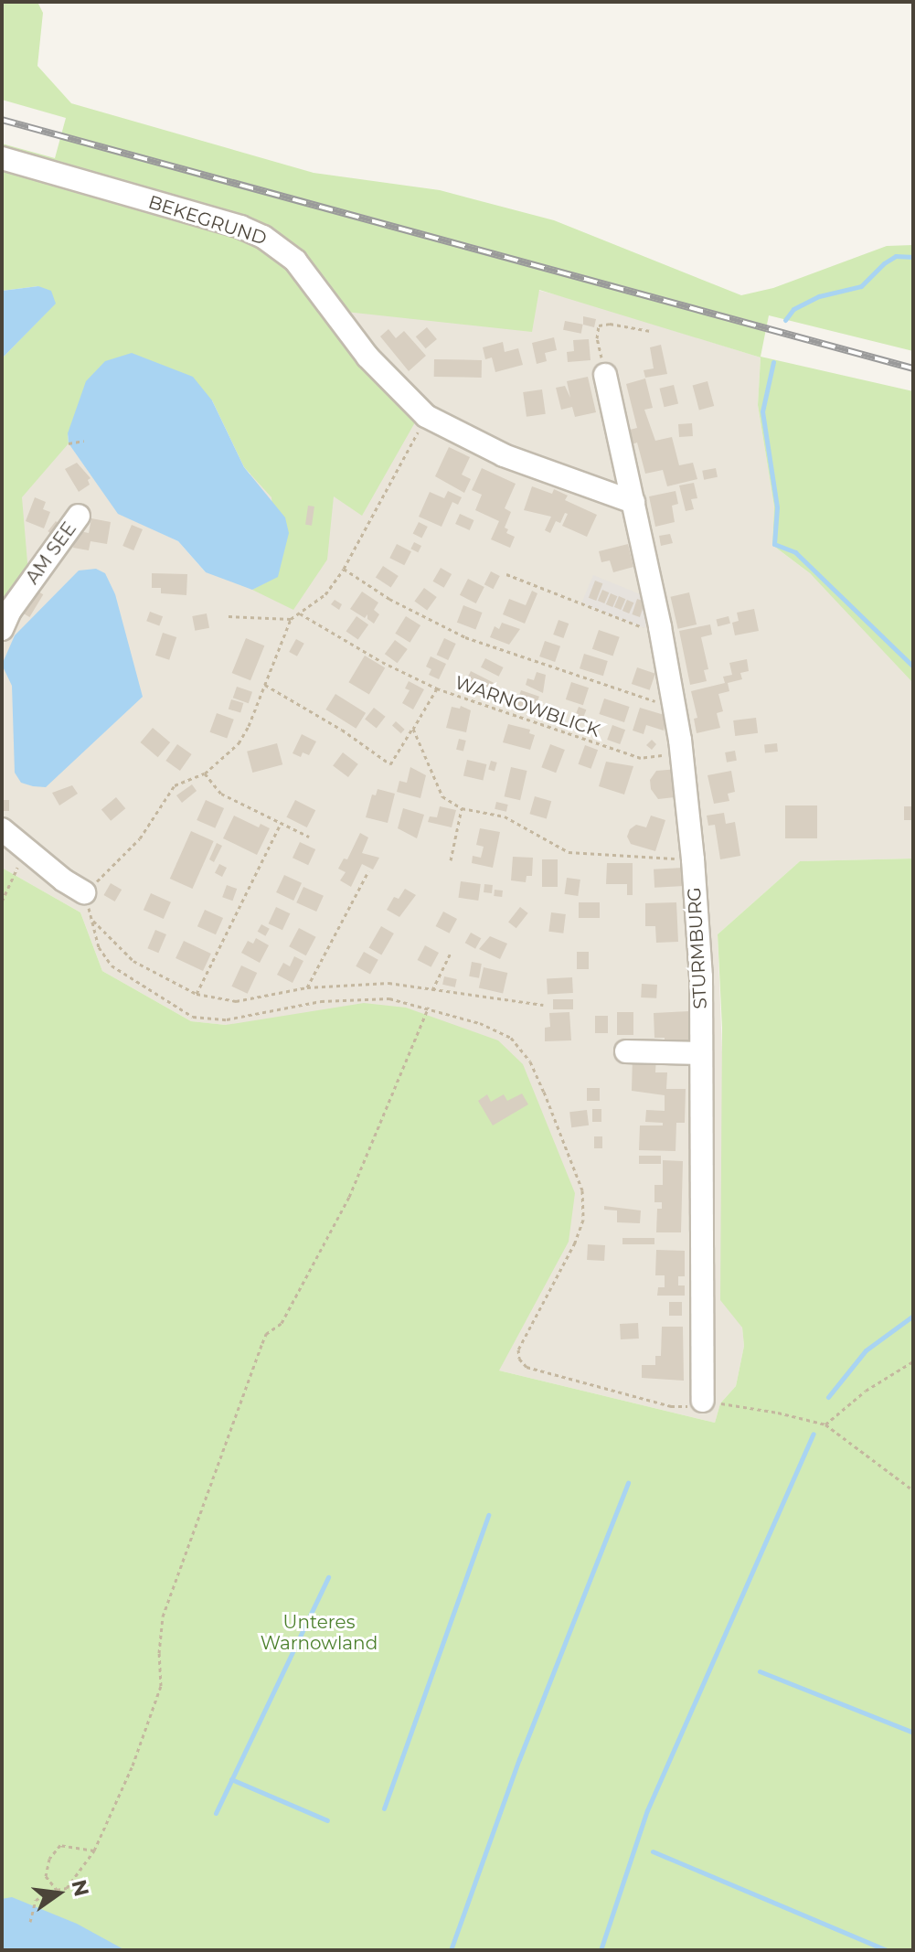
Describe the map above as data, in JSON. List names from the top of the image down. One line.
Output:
{"streets":{"street":["BEKEGRUND","AM SEE","STURMBURG"],"path":["WARNOWBLICK"]},"crossings":[["WARNOWBLICK","STURMBURG"]],"parks":["Unteres Warnowland"],"north":"right"}
